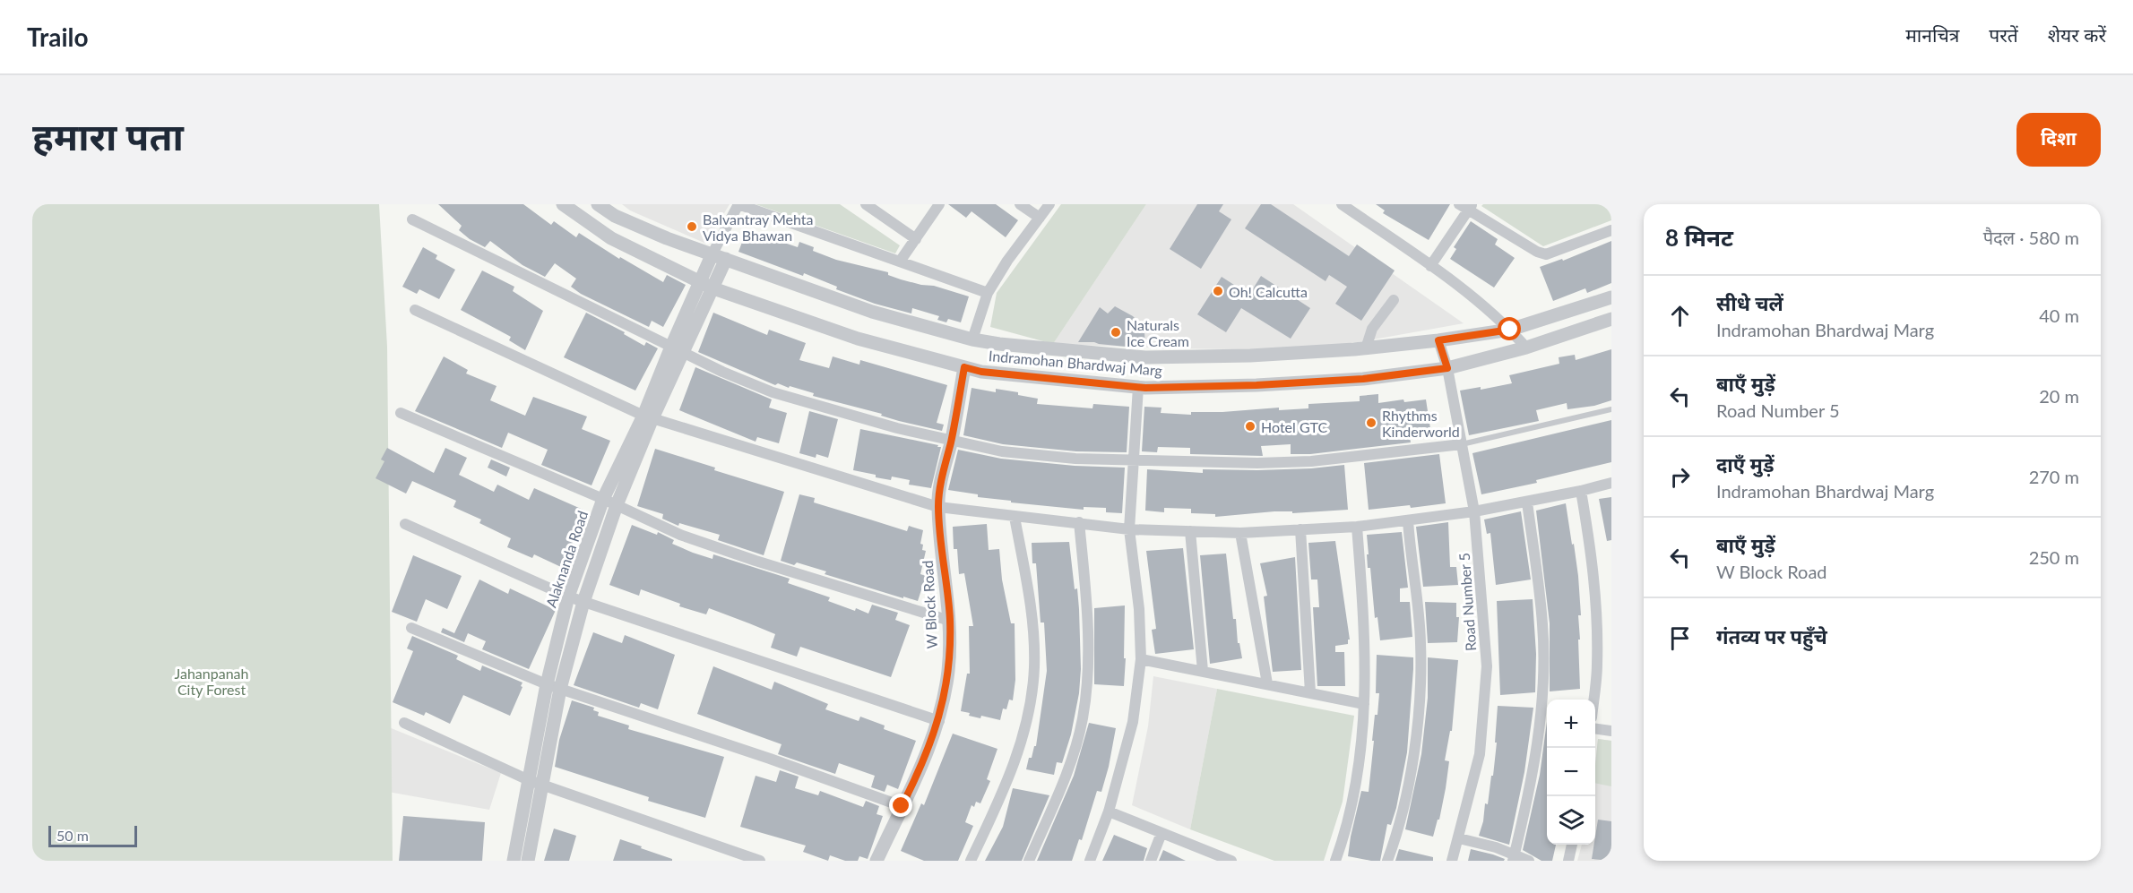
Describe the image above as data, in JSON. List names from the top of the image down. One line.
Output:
{"streets":{"street":["Indramohan Bhardwaj Marg","Alaknanda Road","Road Number 5","W Block Road"]},"crossings":[["Indramohan Bhardwaj Marg","Alaknanda Road"],["Indramohan Bhardwaj Marg","Road Number 5"],["Indramohan Bhardwaj Marg","W Block Road"]],"parks":["Jahanpanah City Forest"],"places":["Balvantray Mehta Vidya Bhawan","Oh! Calcutta","Naturals Ice Cream","Rhythms Kinderworld","Hotel GTC"],"scale_bar":"50 m","page":{"header":"Trailo","nav":["मानचित्र","परतें","शेयर करें"],"buttons":"दिशा","title":"हमारा पता","heading":["8 मिनट","पैदल · 580 m"],"list":[["सीधे चलें","Indramohan Bhardwaj Marg","40 m"],["बाएँ मुड़ें","Road Number 5","20 m"],["दाएँ मुड़ें","Indramohan Bhardwaj Marg","270 m"],["बाएँ मुड़ें","W Block Road","250 m"],"गंतव्य पर पहुँचे"],"map_buttons":["+","−"],"scale":"50 m"}}
